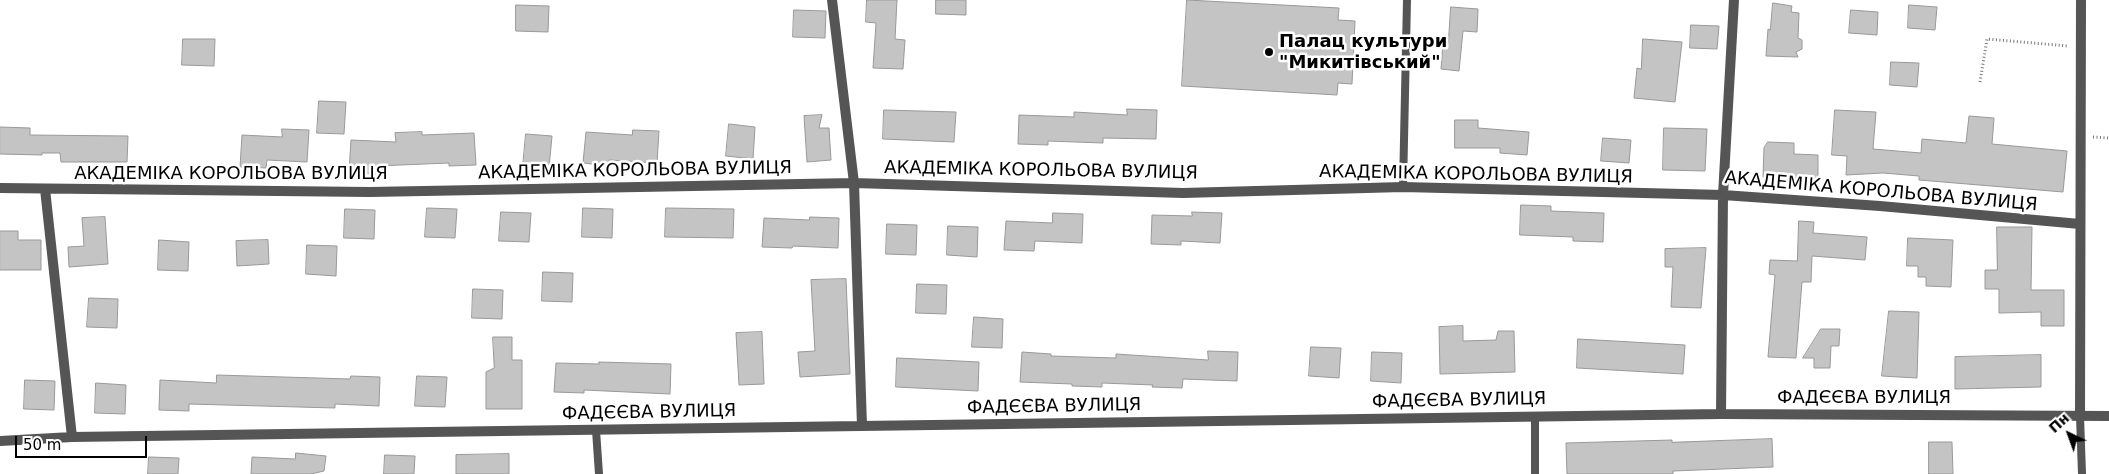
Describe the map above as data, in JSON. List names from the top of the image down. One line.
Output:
{"streets":{"street":["АКАДЕМІКА КОРОЛЬОВА ВУЛИЦЯ","ФАДЄЄВА ВУЛИЦЯ"]},"places":["Палац культури \"Микитівський\""],"scale_bar":"50 m","north":"top left"}
